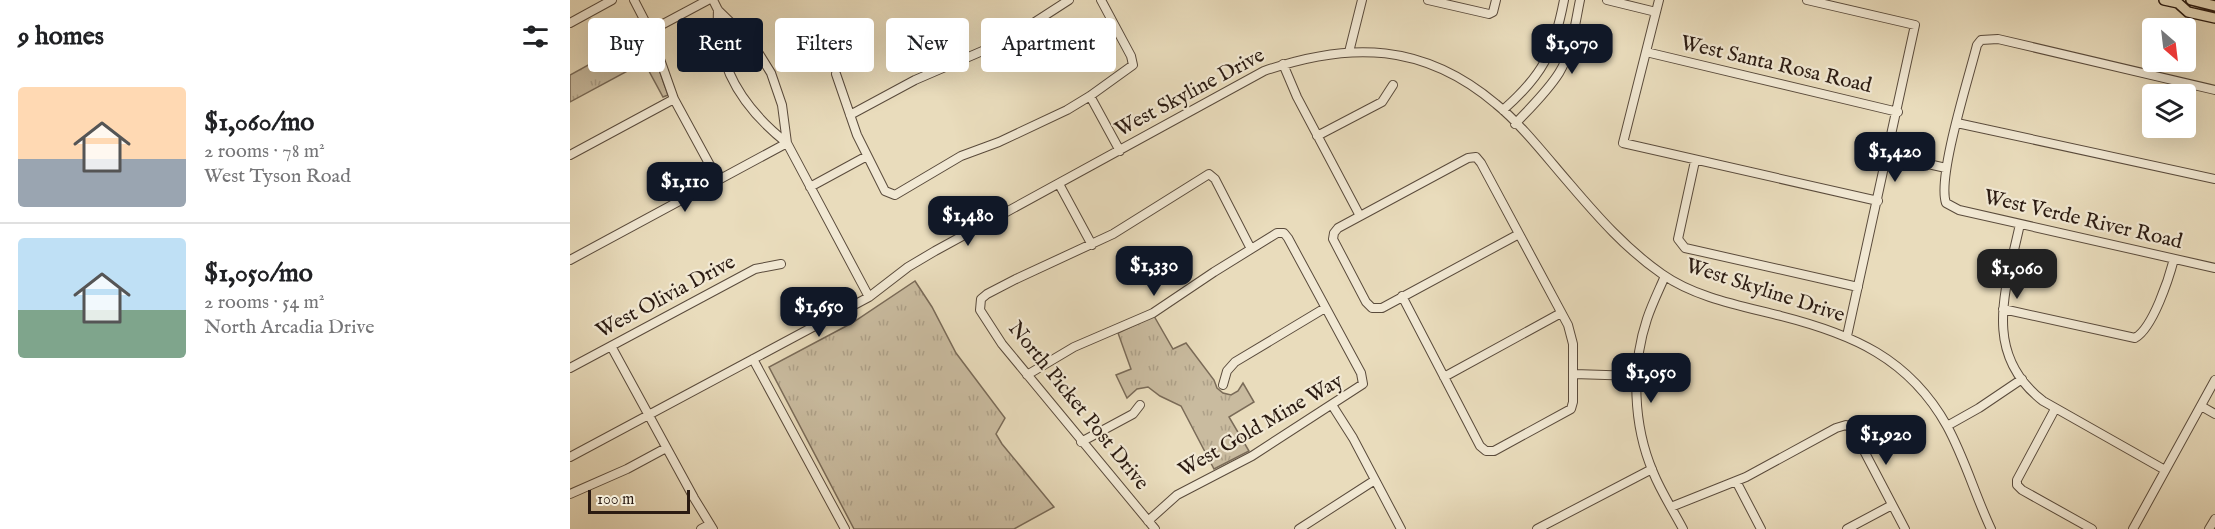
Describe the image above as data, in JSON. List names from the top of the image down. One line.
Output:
{"streets":{"street":["West Santa Rosa Road","West Skyline Drive","West Verde River Road","West Olivia Drive","North Picket Post Drive","West Gold Mine Way"]},"crossings":[["North Picket Post Drive","West Gold Mine Way"]],"scale_bar":"100 m","north":"bottom right","page":{"heading":"9 homes","chip":["Buy","Rent","Filters","New","Apartment"],"price":["$1,070","$1,420","$1,110","$1,480","$1,330","$1,060","$1,650","$1,050","$1,920"],"list":[{"name":"$1,060/mo","note":"2 rooms · 78 m² · West Tyson Road"},{"name":"$1,050/mo","note":"2 rooms · 54 m² · North Arcadia Drive"}],"scale":"100 m"}}
